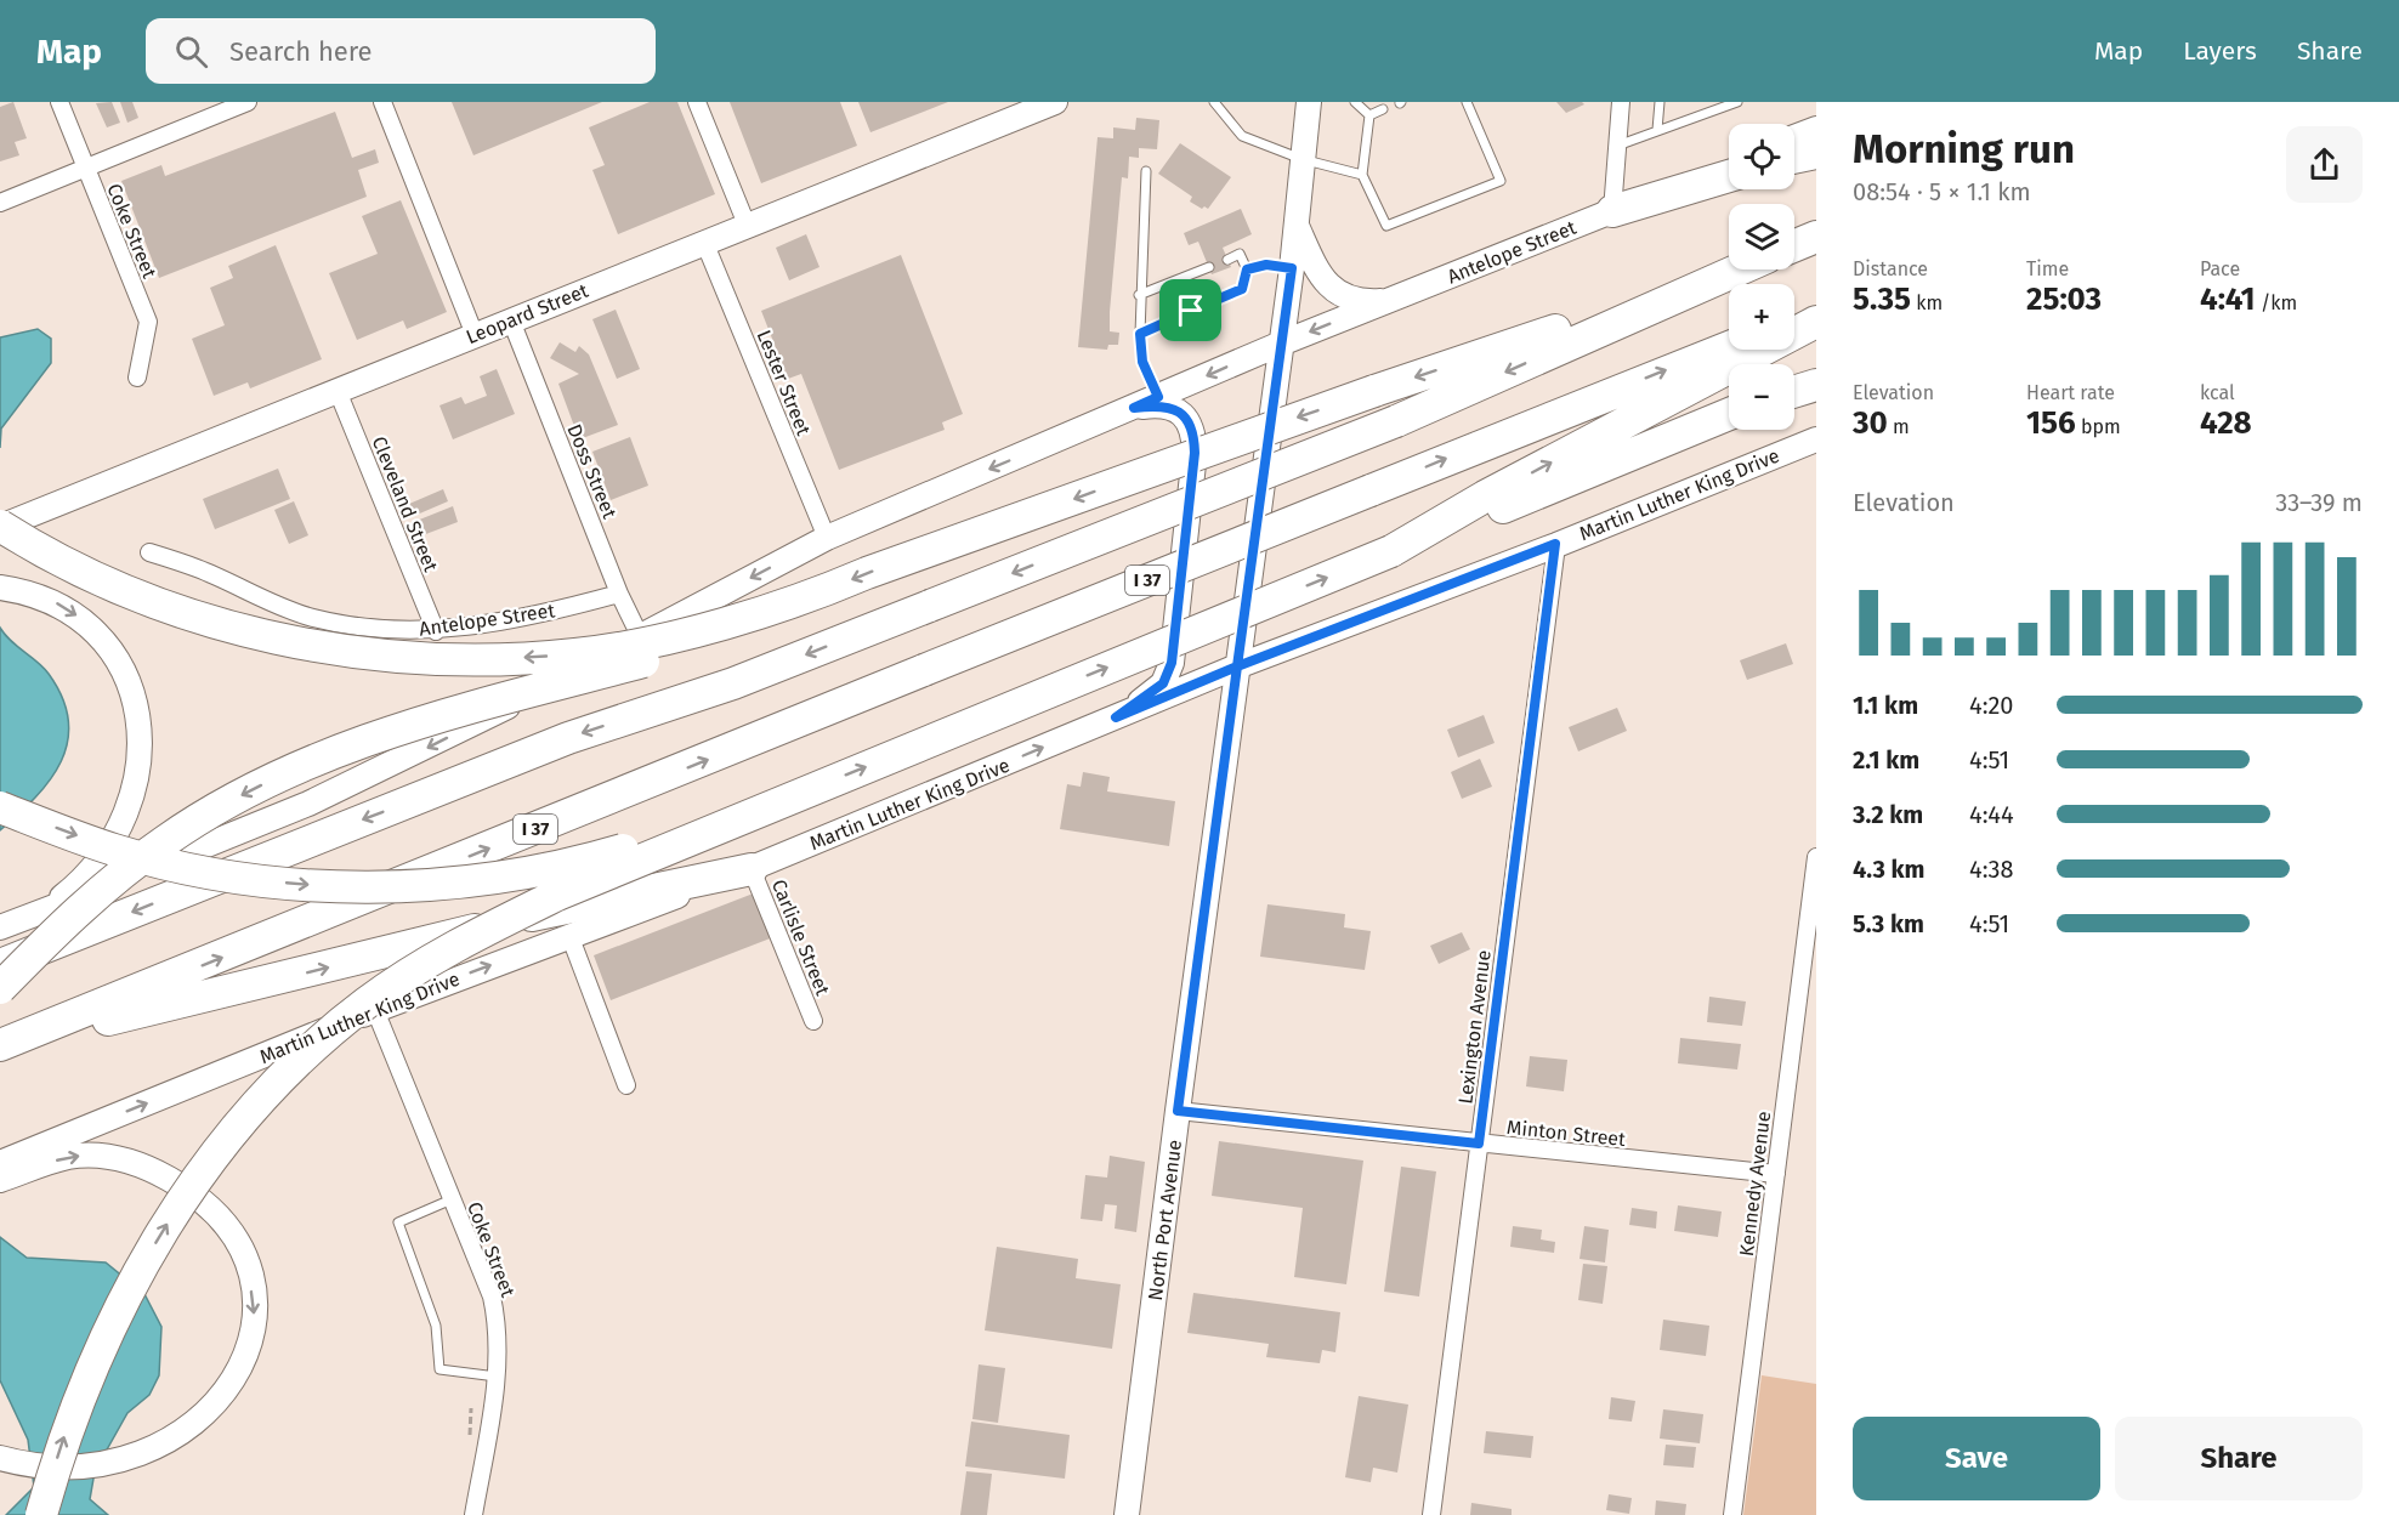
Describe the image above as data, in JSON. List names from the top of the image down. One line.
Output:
{"streets":{"highway":["I 37"],"main road":["Antelope Street","Leopard Street","Martin Luther King Drive","North Port Avenue"],"street":["Coke Street","Lester Street","Doss Street","Cleveland Street","Carlisle Street","Lexington Avenue","Minton Street","Kennedy Avenue"]},"crossings":[["Coke Street","Martin Luther King Drive"],["Antelope Street","Lester Street"],["Antelope Street","Doss Street"],["Antelope Street","Cleveland Street"],["Antelope Street","North Port Avenue"],["Leopard Street","Lester Street"],["Leopard Street","Doss Street"],["Leopard Street","Cleveland Street"],["Martin Luther King Drive","Carlisle Street"],["Martin Luther King Drive","Lexington Avenue"],["Martin Luther King Drive","North Port Avenue"],["Lexington Avenue","Minton Street"],["Minton Street","Kennedy Avenue"],["Minton Street","North Port Avenue"]],"one_way":["Antelope Street","Martin Luther King Drive"],"page":{"header":"Map","search":"Search here","nav":["Map","Layers","Share"],"heading":["Morning run","08:54 · 5 × 1.1 km"],"map_buttons":["+","−"],"stats":[["Distance","5.35 km"],["Time","25:03"],["Pace","4:41 /km"],["Elevation","30 m"],["Heart rate","156 bpm"],["kcal","428"]],"chart":["Elevation","33–39 m"],"list":[{"name":"1.1 km","note":"4:20"},{"name":"2.1 km","note":"4:51"},{"name":"3.2 km","note":"4:44"},{"name":"4.3 km","note":"4:38"},{"name":"5.3 km","note":"4:51"}],"buttons":["Save","Share"]}}
